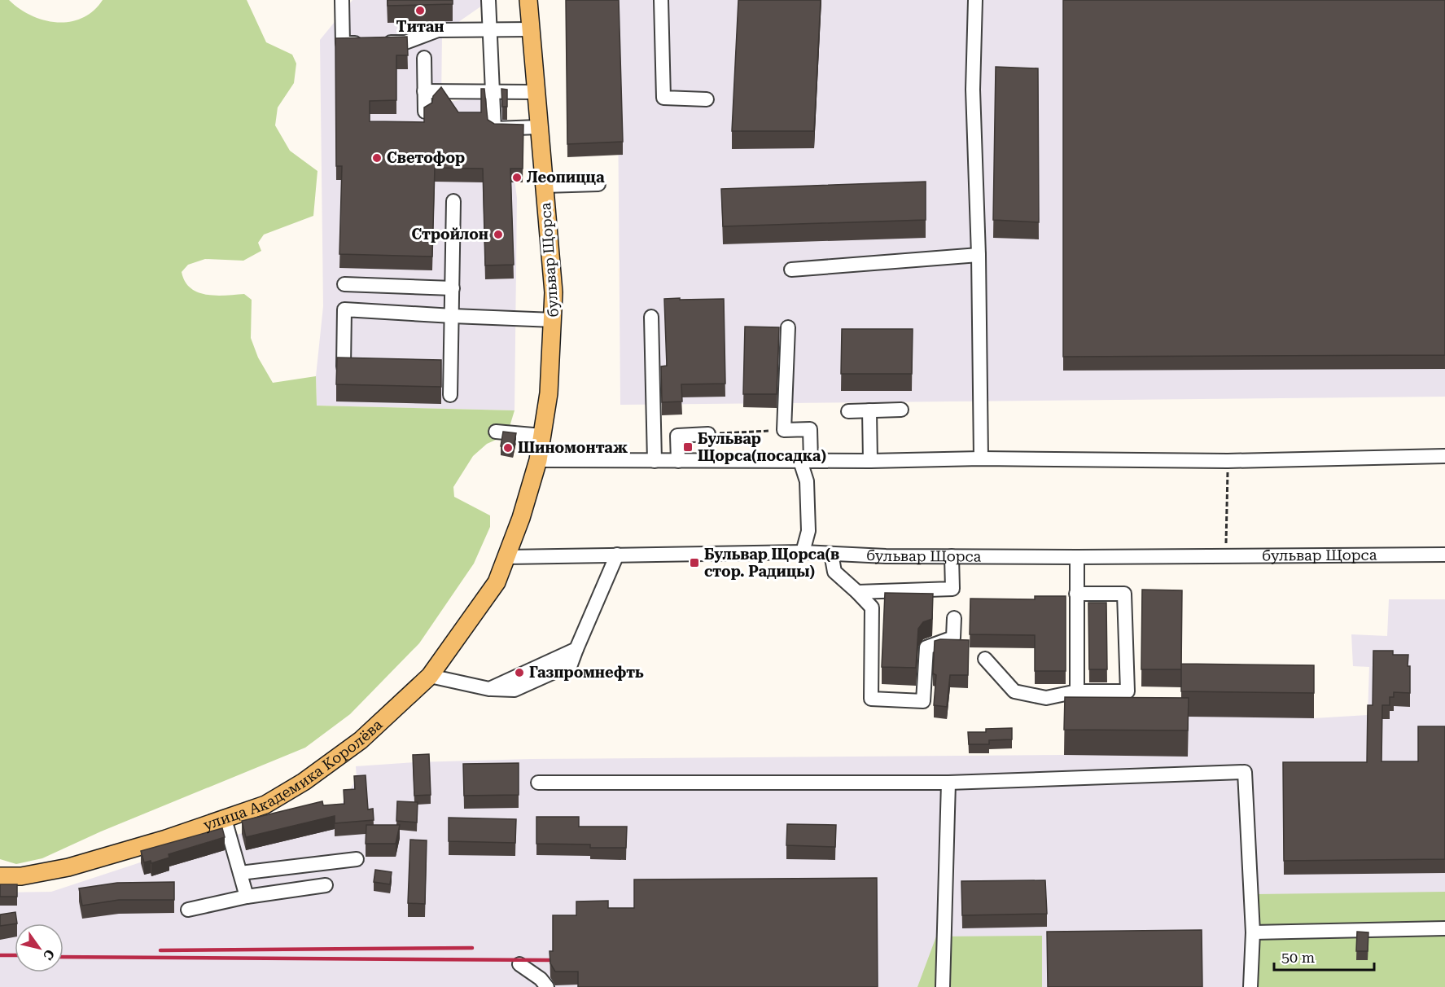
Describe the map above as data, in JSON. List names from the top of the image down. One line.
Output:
{"streets":{"main road":["бульвар Щорса","улица Академика Королёва"]},"crossings":[["бульвар Щорса","улица Академика Королёва"]],"places":{"other":["Титан","Светофор","Леопицца","Стройлон","Шиномонтаж","Газпромнефть"],"transit":["Бульвар Щорса(посадка)","Бульвар Щорса(в стор. Радицы)"]},"scale_bar":"50 m","north":"bottom right"}
